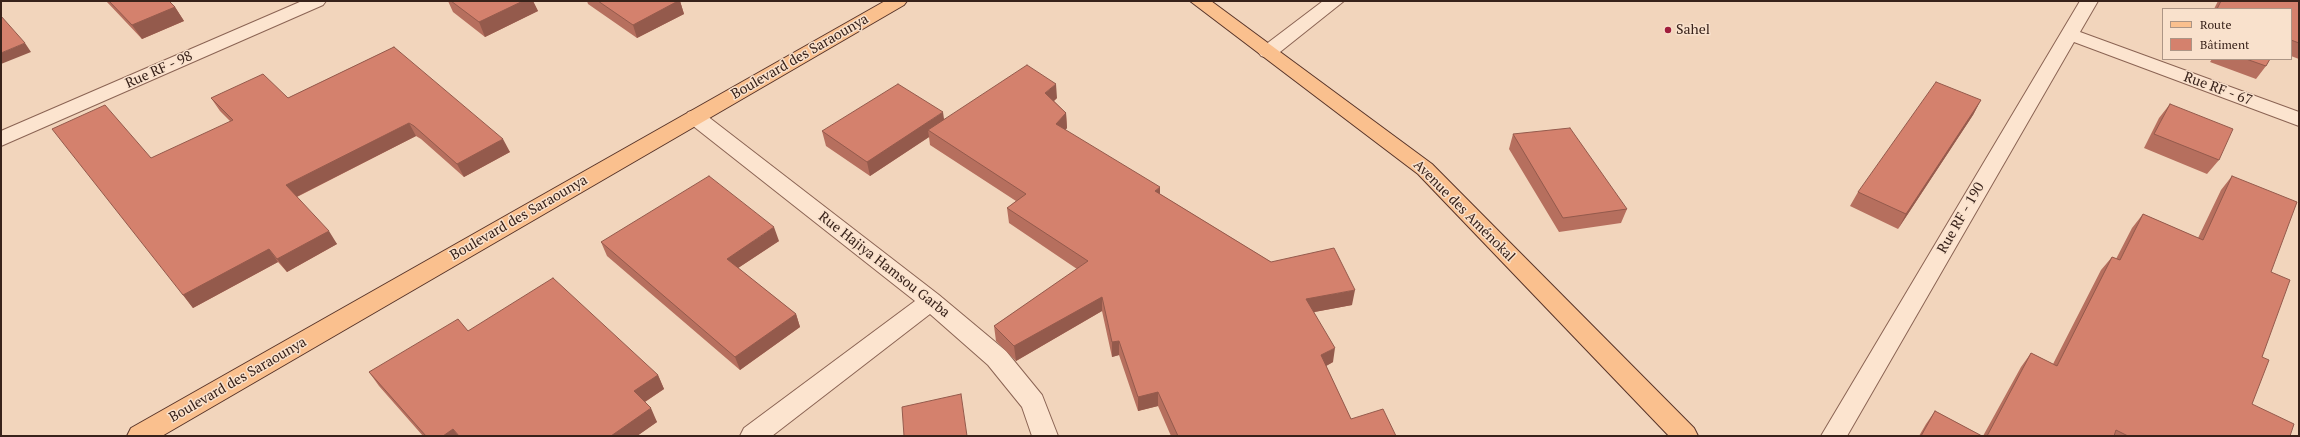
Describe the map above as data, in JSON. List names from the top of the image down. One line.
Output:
{"streets":{"main road":["Boulevard des Saraounya","Avenue des Aménokal"],"street":["Rue RF - 98","Rue RF - 67","Rue RF - 190","Rue Hajiya Hamsou Garba"]},"crossings":[["Boulevard des Saraounya","Rue Hajiya Hamsou Garba"],["Rue RF - 67","Rue RF - 190"]],"places":["Sahel"],"legend":["Route","Bâtiment"]}
